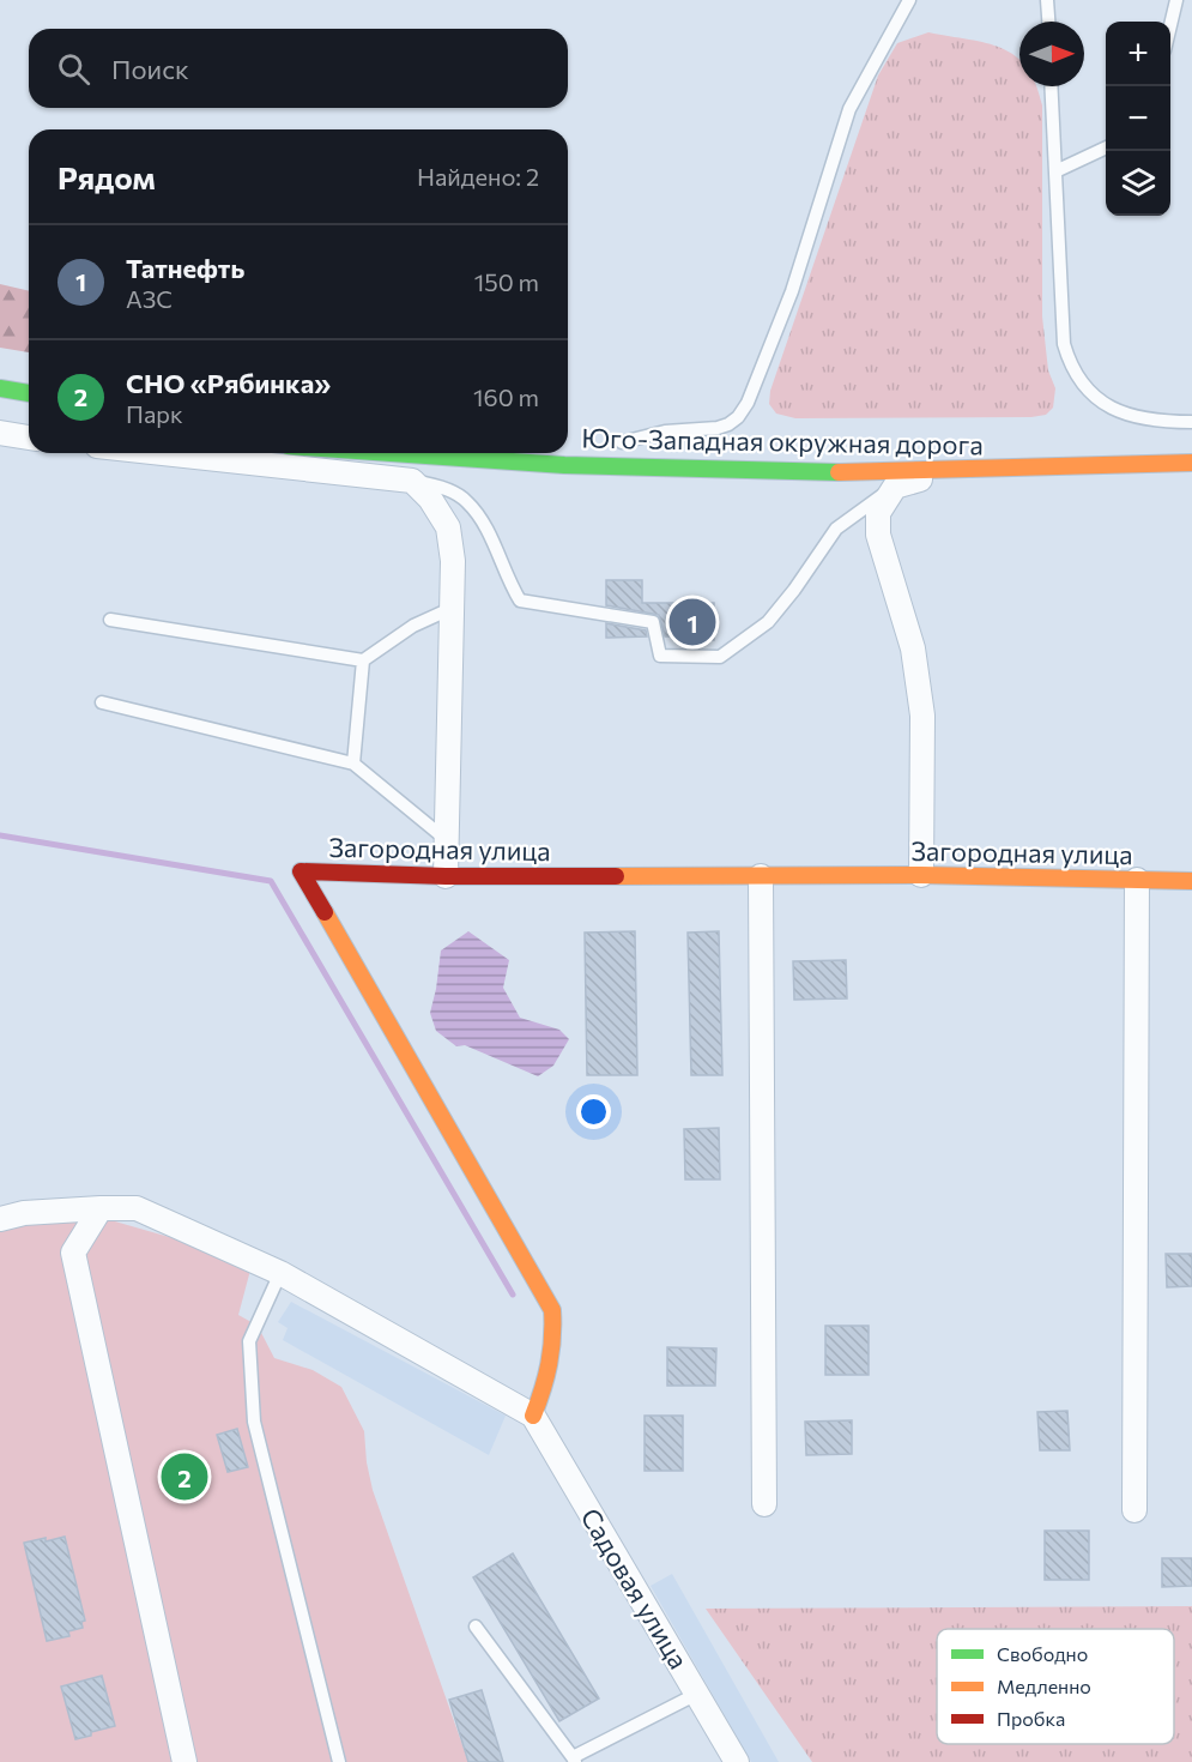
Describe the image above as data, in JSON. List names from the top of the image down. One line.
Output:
{"streets":{"main road":["Юго-Западная окружная дорога","Загородная улица"],"street":["Садовая улица"]},"crossings":[["Загородная улица","Садовая улица"]],"legend":["Свободно","Медленно","Пробка"],"north":"right","page":{"map_buttons":["+","−"],"search":"Поиск","heading":["Рядом","Найдено: 2"],"list":[{"mark":"1","name":"Татнефть","note":"АЗС","value":"150 m"},{"mark":"2","name":"СНО «Рябинка»","note":"Парк","value":"160 m"}],"pins":["1","2"]}}
